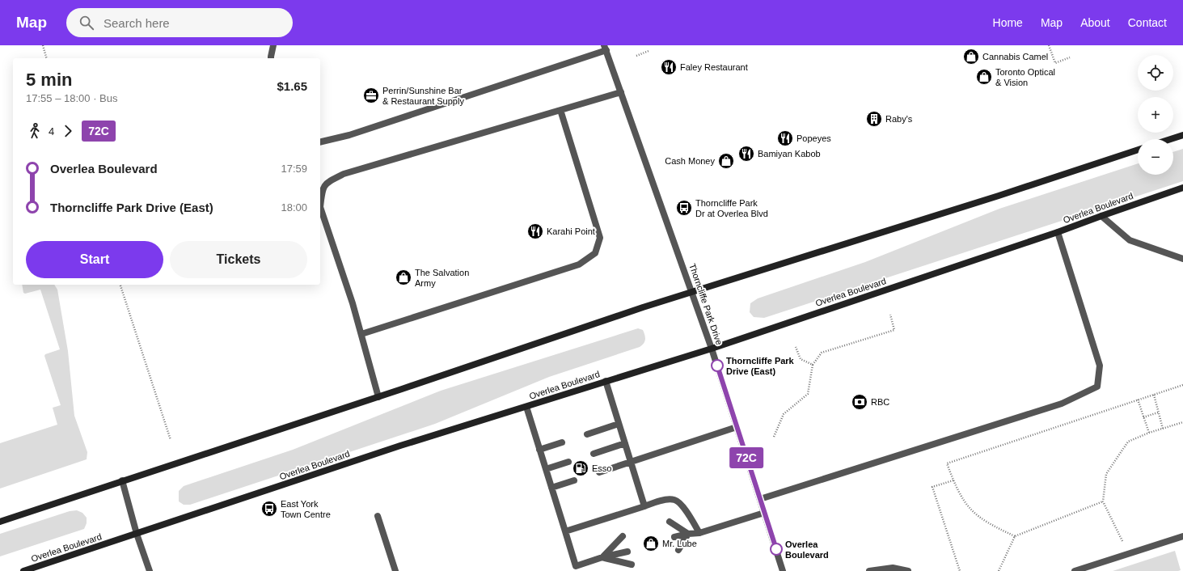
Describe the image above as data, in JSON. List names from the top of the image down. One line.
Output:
{"streets":{"main road":["Overlea Boulevard"],"street":["Thorncliffe Park Drive"]},"crossings":[["Overlea Boulevard","Thorncliffe Park Drive"]],"places":{"shop":["Cannabis Camel","Toronto Optical & Vision","Cash Money","The Salvation Army","Mr. Lube"],"restaurant":["Faley Restaurant","Popeyes","Bamiyan Kabob","Karahi Point"],"office":["Perrin/Sunshine Bar & Restaurant Supply"],"building":["Raby's"],"bus stop":["Thorncliffe Park Dr at Overlea Blvd","East York Town Centre"],"other":["Thorncliffe Park Drive (East)","Overlea Boulevard"],"bank":["RBC"],"fuel station":["Esso"]},"lines":["bus line 72C"],"page":{"header":"Map","search":"Search here","nav":["Home","Map","About","Contact"],"on_map":"72C","map_buttons":["+","−"],"heading":["5 min","17:55 – 18:00 · Bus","$1.65"],"legs":["4","72C"],"list":[{"name":"Overlea Boulevard","value":"17:59"},{"name":"Thorncliffe Park Drive (East)","value":"18:00"}],"buttons":["Start","Tickets"]}}
